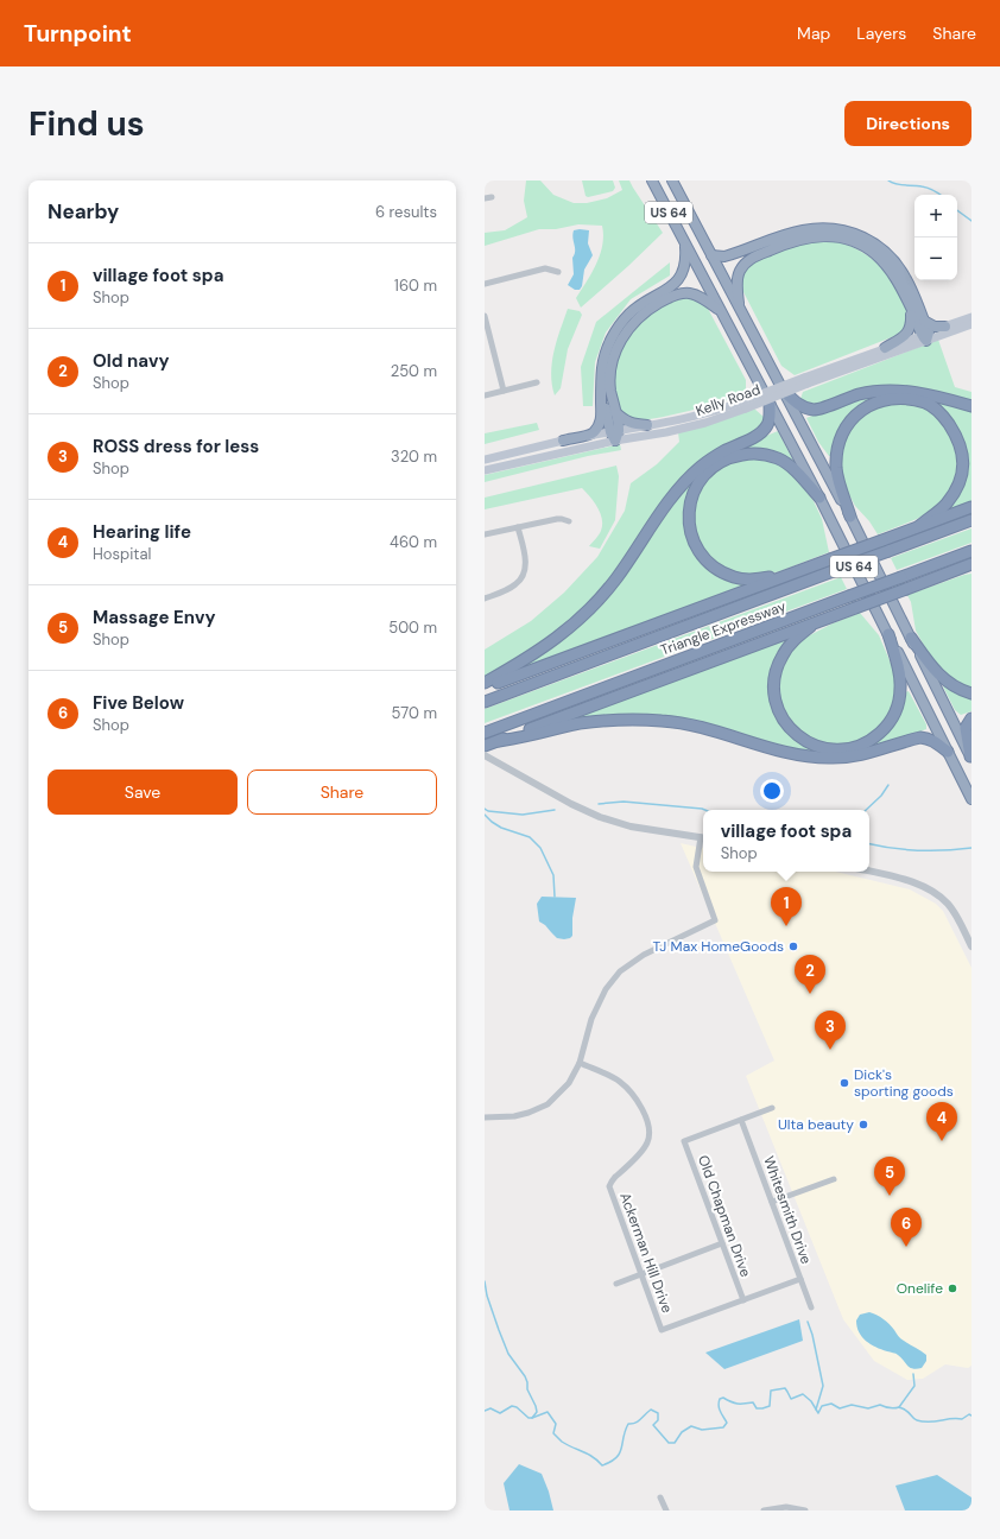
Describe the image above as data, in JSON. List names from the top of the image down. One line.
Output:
{"streets":{"highway":["US 64","Triangle Expressway"],"main road":["Kelly Road"],"street":["Whitesmith Drive","Old Chapman Drive","Ackerman Hill Drive"]},"crossings":[["Whitesmith Drive","Old Chapman Drive"],["Old Chapman Drive","Ackerman Hill Drive"]],"places":["TJ Max HomeGoods","Dick's sporting goods","Ulta beauty","Onelife"],"page":{"header":"Turnpoint","nav":["Map","Layers","Share"],"buttons":["Directions",["Save","Share"]],"title":"Find us","heading":["Nearby","6 results"],"map_buttons":["+","−"],"list":[{"mark":"1","name":"village foot spa","note":"Shop","value":"160 m"},{"mark":"2","name":"Old navy","note":"Shop","value":"250 m"},{"mark":"3","name":"ROSS dress for less","note":"Shop","value":"320 m"},{"mark":"4","name":"Hearing life","note":"Hospital","value":"460 m"},{"mark":"5","name":"Massage Envy","note":"Shop","value":"500 m"},{"mark":"6","name":"Five Below","note":"Shop","value":"570 m"}],"popup":["village foot spa","Shop"],"pins":["1","2","3","4","5","6"]}}
